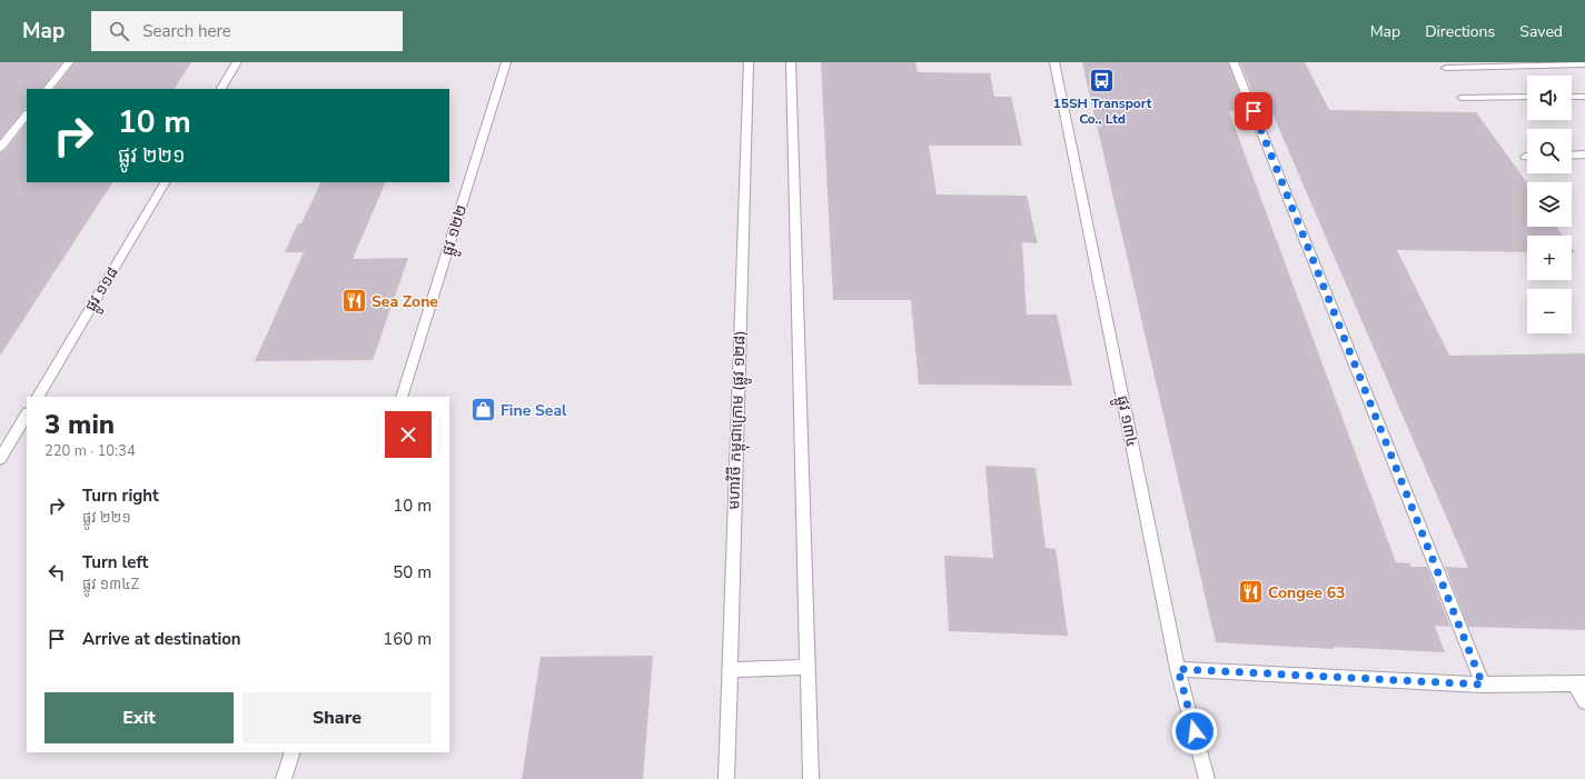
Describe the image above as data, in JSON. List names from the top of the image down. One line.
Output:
{"streets":{"street":["ផ្លូវ ១២២","ផ្លូវ ១១៨","មហាវិថី កម្ពុជាក្រោម (ផ្លូវ ១២៨)","ផ្លូវ ១៣៤"]},"places":{"bus stop":["15SH Transport Co., Ltd"],"restaurant":["Sea Zone","Congee 63"],"shop":["Fine Seal"]},"page":{"header":"Map","search":"Search here","nav":["Map","Directions","Saved"],"map_buttons":["+","−"],"turn":["10 m","ផ្លូវ ២២១"],"heading":["3 min","220 m · 10:34"],"list":[{"name":"Turn right","note":"ផ្លូវ ២២១","value":"10 m"},{"name":"Turn left","note":"ផ្លូវ ១៣៤Z","value":"50 m"},{"name":"Arrive at destination","value":"160 m"}],"buttons":["Exit","Share"]}}
